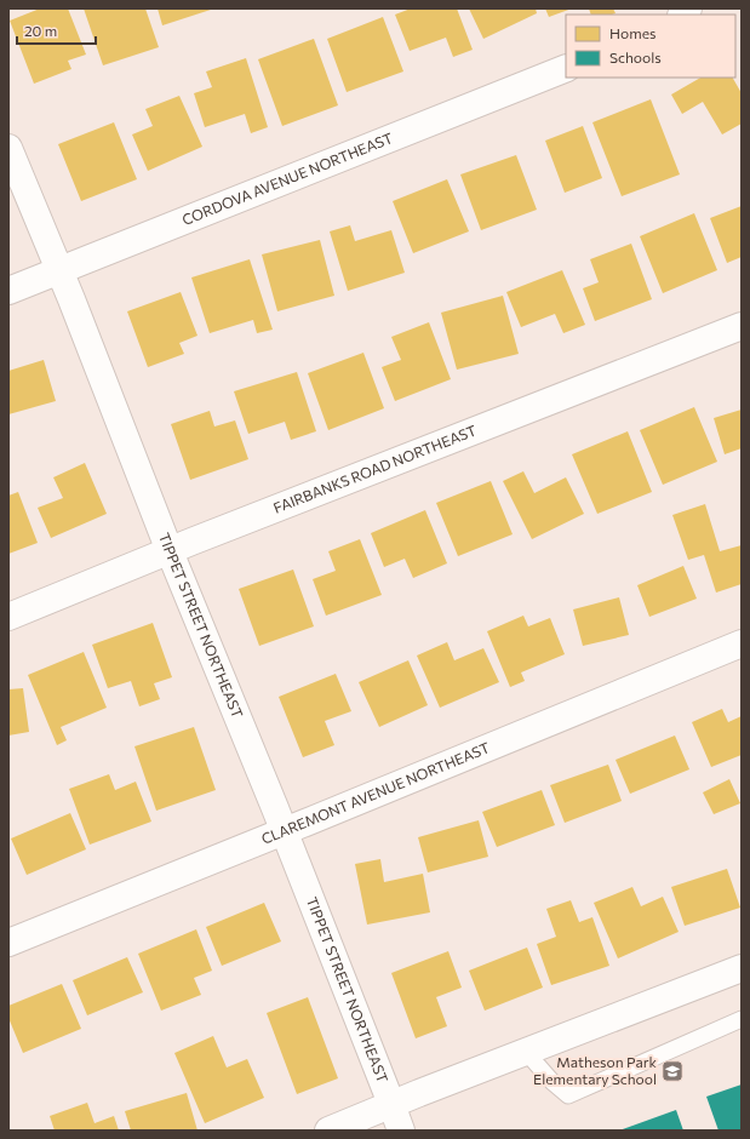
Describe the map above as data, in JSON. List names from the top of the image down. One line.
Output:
{"streets":{"street":["CORDOVA AVENUE NORTHEAST","FAIRBANKS ROAD NORTHEAST","TIPPET STREET NORTHEAST","CLAREMONT AVENUE NORTHEAST"]},"crossings":[["CORDOVA AVENUE NORTHEAST","TIPPET STREET NORTHEAST"],["FAIRBANKS ROAD NORTHEAST","TIPPET STREET NORTHEAST"],["TIPPET STREET NORTHEAST","CLAREMONT AVENUE NORTHEAST"]],"places":{"school or university":["Matheson Park Elementary School"]},"legend":["Homes","Schools"],"scale_bar":"20 m"}
